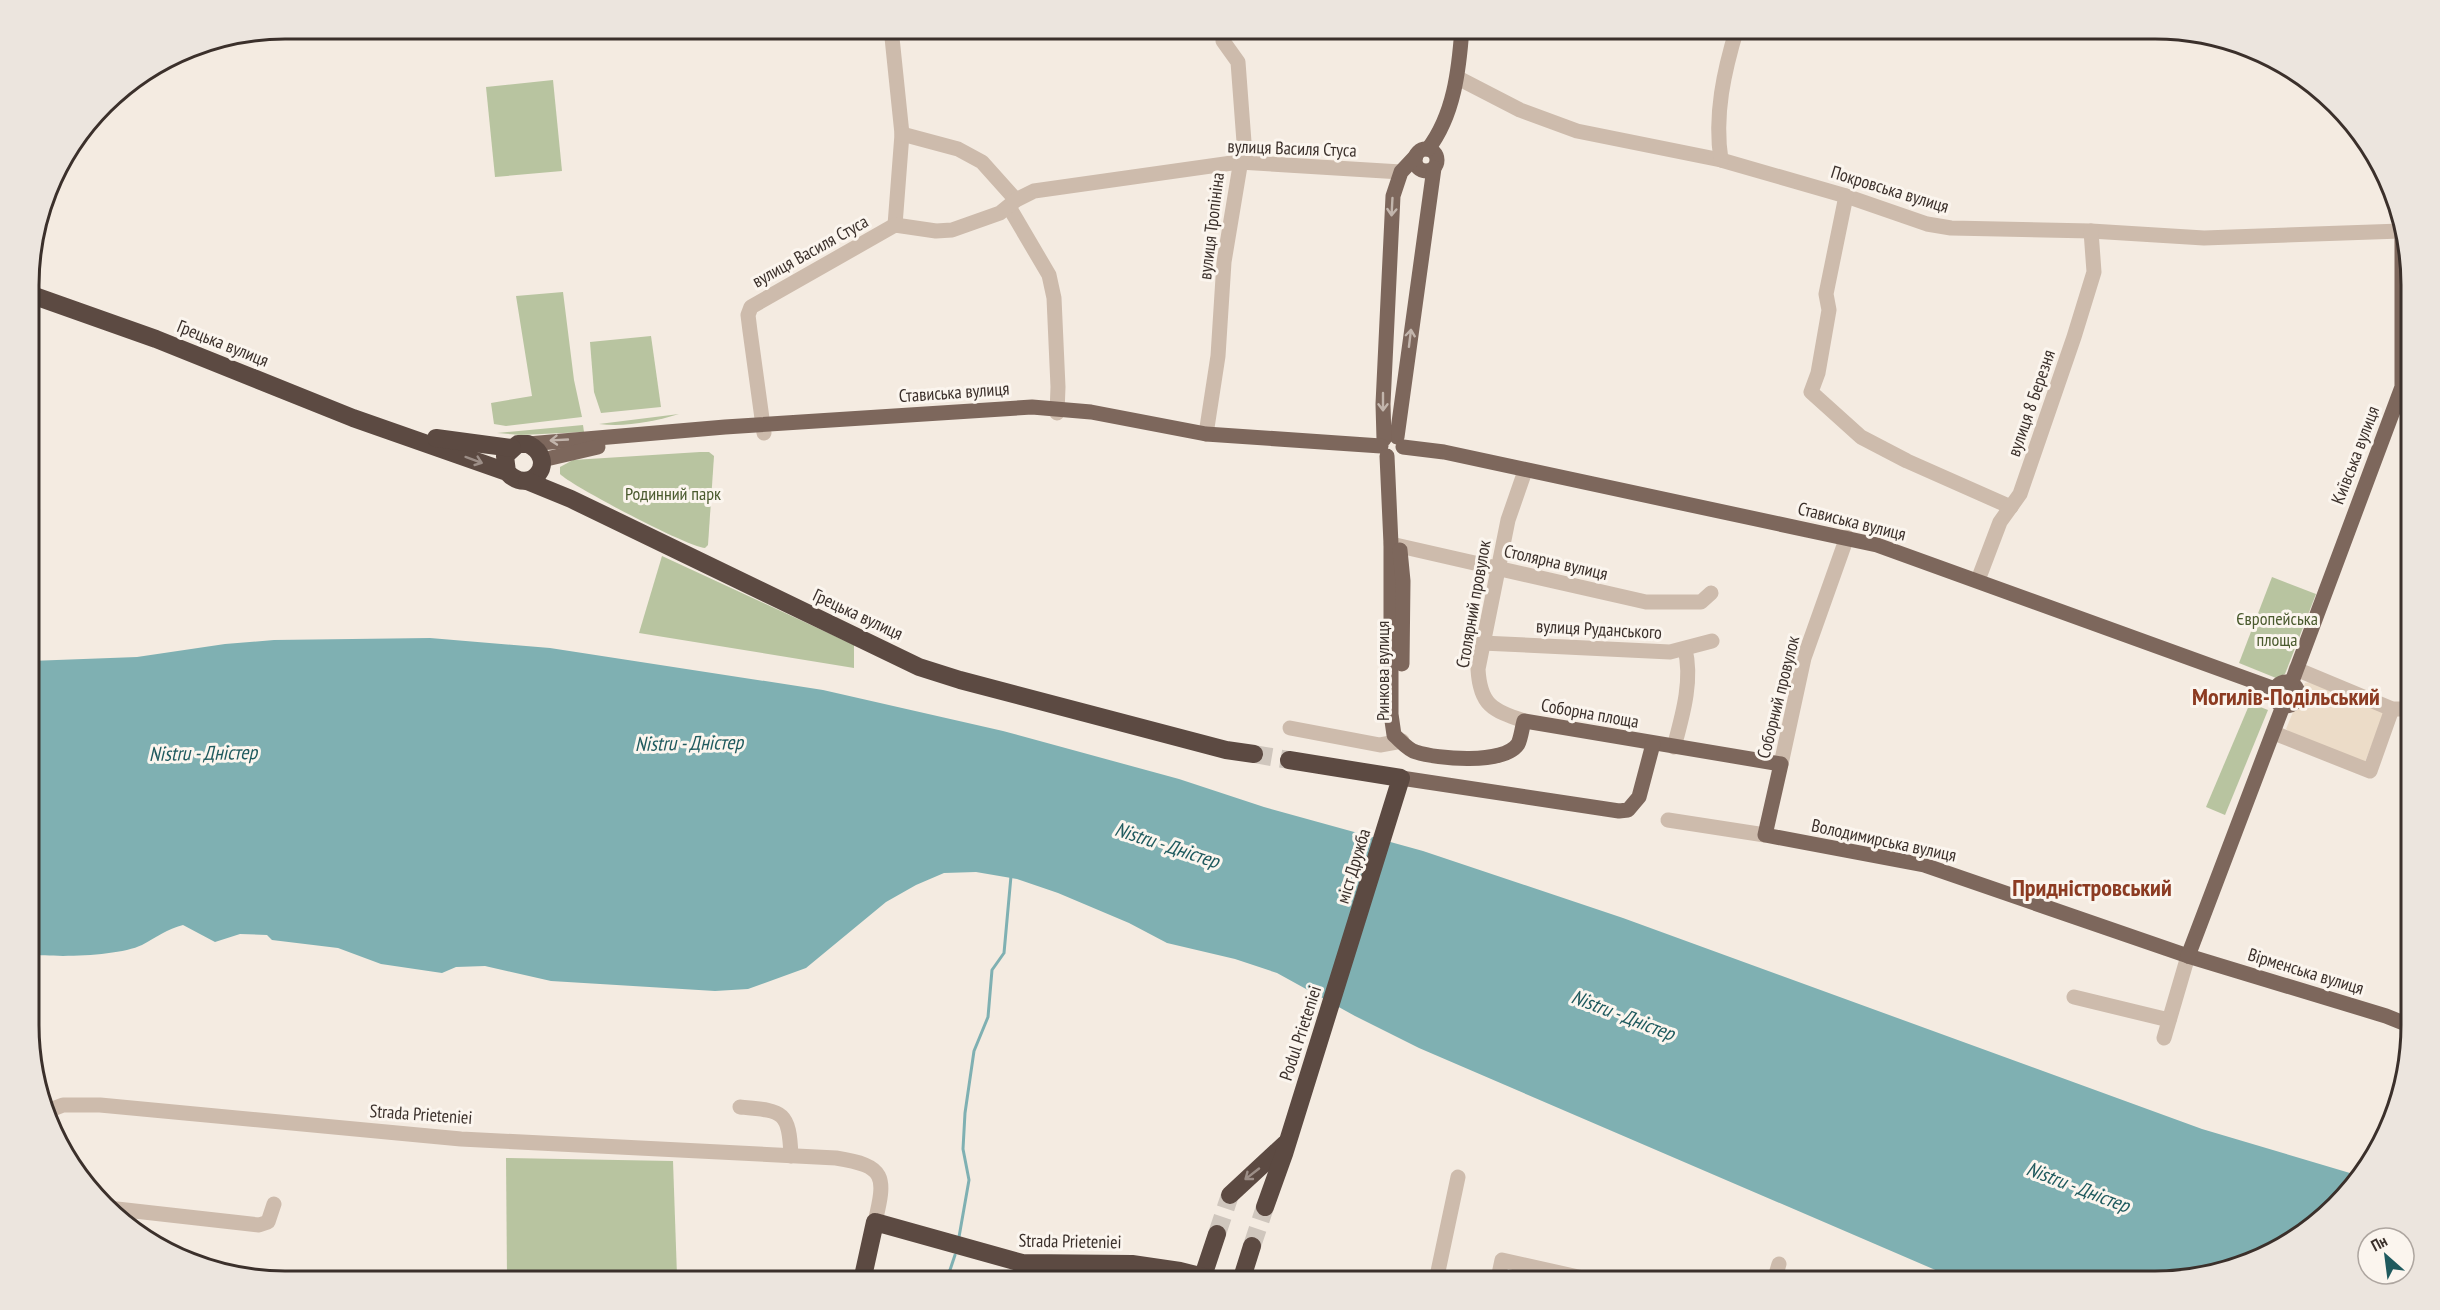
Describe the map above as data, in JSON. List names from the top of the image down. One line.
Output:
{"streets":{"highway":["Грецька вулиця","міст Дружба","Podul Prieteniei","Strada Prieteniei"],"main road":["Стависька вулиця","Київська вулиця","Ринкова вулиця","Соборний провулок","Соборна площа","Володимирська вулиця","Вірменська вулиця"],"street":["вулиця Василя Стуса","Покровська вулиця","вулиця Тропініна","вулиця 8 Березня","Столярна вулиця","Столярний провулок","вулиця Руданського"]},"crossings":[["вулиця Василя Стуса","вулиця Тропініна"],["вулиця Василя Стуса","Стависька вулиця"],["вулиця Василя Стуса","Ринкова вулиця"],["Покровська вулиця","вулиця 8 Березня"],["Покровська вулиця","Ринкова вулиця"],["вулиця Тропініна","Стависька вулиця"],["Грецька вулиця","Стависька вулиця"],["Стависька вулиця","вулиця 8 Березня"],["Стависька вулиця","Столярний провулок"],["Стависька вулиця","Ринкова вулиця"],["Стависька вулиця","Соборний провулок"],["Столярна вулиця","Столярний провулок"],["Столярна вулиця","Ринкова вулиця"],["Столярний провулок","вулиця Руданського"],["Столярний провулок","Соборна площа"],["Ринкова вулиця","Соборна площа"],["Соборний провулок","Соборна площа"],["Соборний провулок","Володимирська вулиця"],["Соборна площа","міст Дружба"],["Володимирська вулиця","Вірменська вулиця"],["міст Дружба","Podul Prieteniei"]],"districts":["Могилів-Подільський","Придністровський"],"water":["Nistru - Дністер"],"parks":["Родинний парк","Європейська площа"],"north":"top left"}
